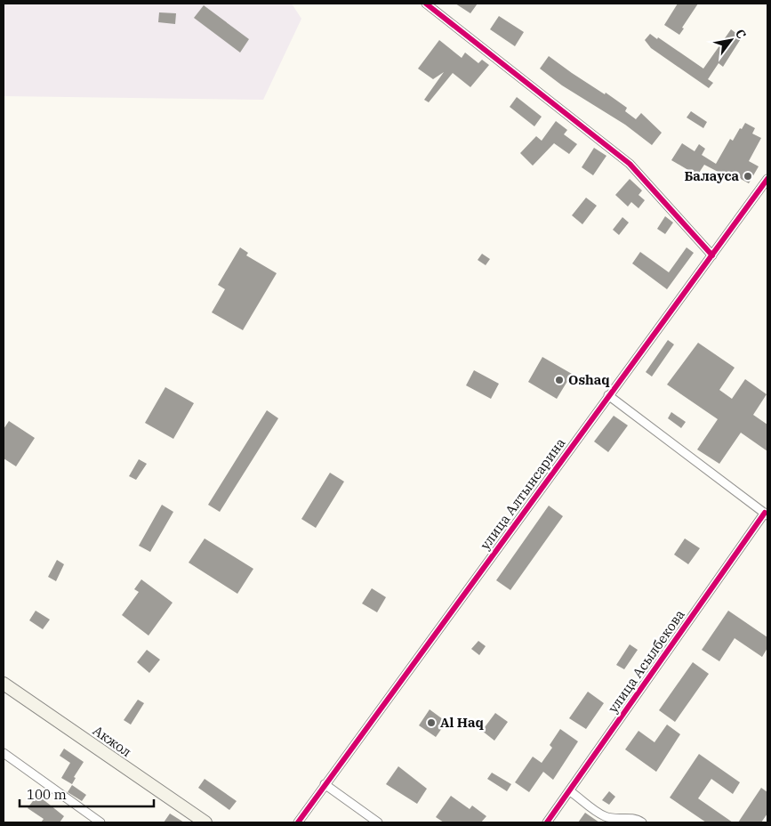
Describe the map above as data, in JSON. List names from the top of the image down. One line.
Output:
{"streets":{"main road":["Акжол"],"street":["улица Алтынсарина","улица Асылбекова"]},"places":["Балауса","Oshaq","Al Haq"],"scale_bar":"100 m","north":"top right"}
